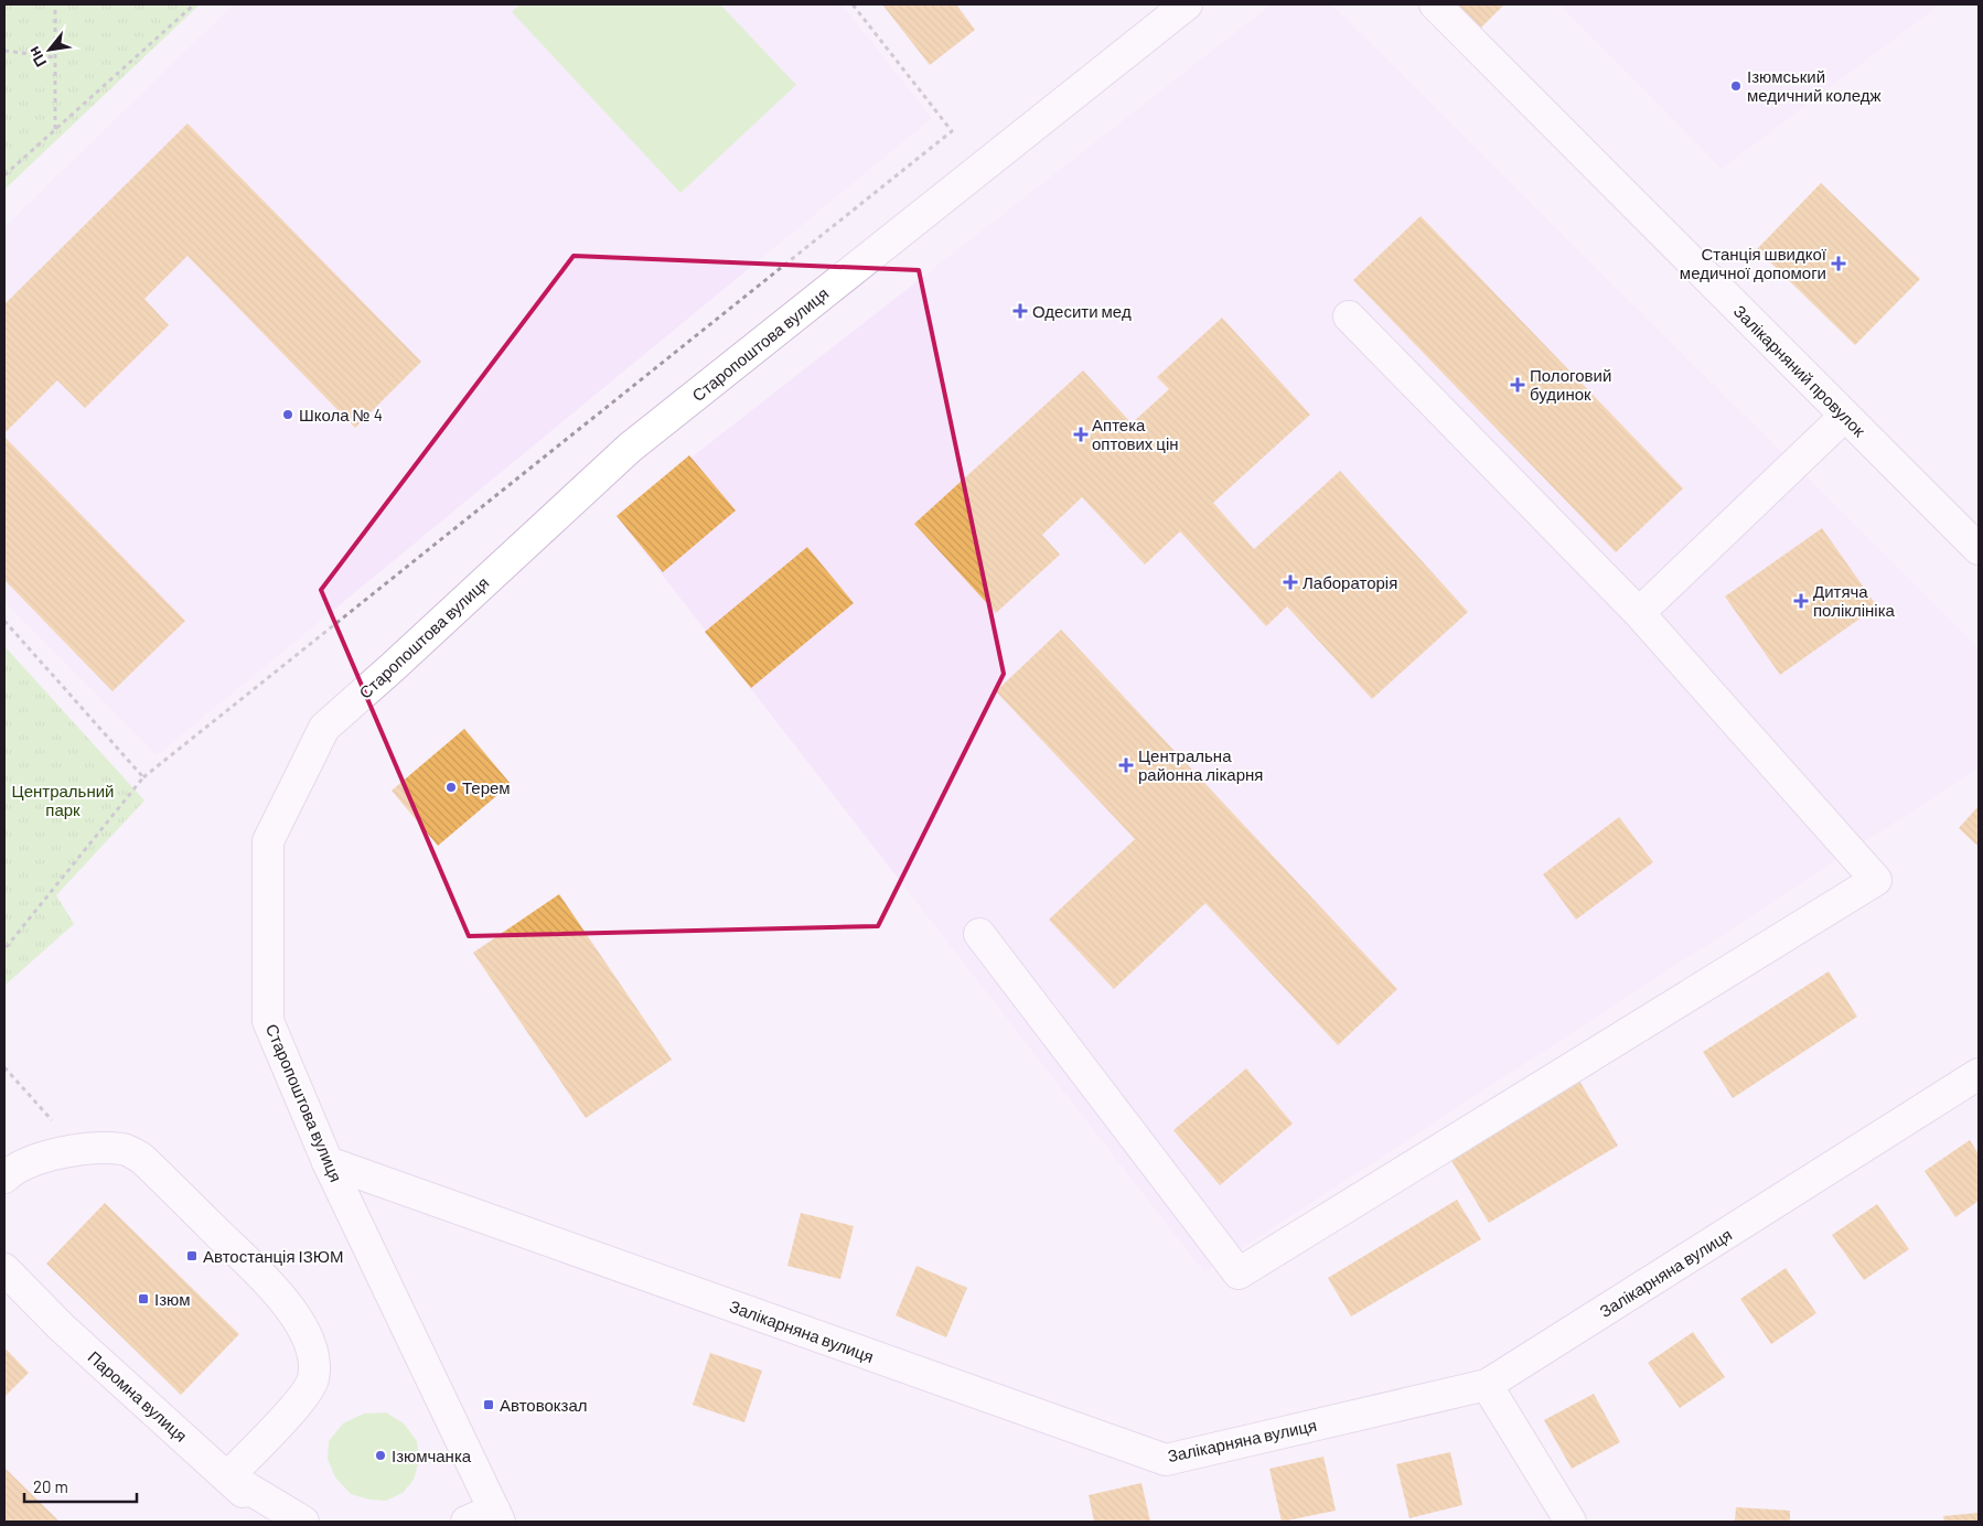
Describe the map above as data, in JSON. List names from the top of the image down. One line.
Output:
{"streets":{"main road":["Старопоштова вулиця","Залікарняний провулок","Залікарняна вулиця","Паромна вулиця"]},"crossings":[["Старопоштова вулиця","Залікарняна вулиця"]],"parks":["Центральний парк"],"places":{"other":["Ізюмський медичний коледж","Школа № 4","Терем","Ізюмчанка"],"health":["Станція швидкої медичної допомоги","Одесити мед","Пологовий будинок","Аптека оптових цін","Лабораторія","Дитяча поліклініка","Центральна районна лікарня"],"transit":["Автостанція ІЗЮМ","Ізюм","Автовокзал"]},"scale_bar":"20 m","north":"bottom left"}
